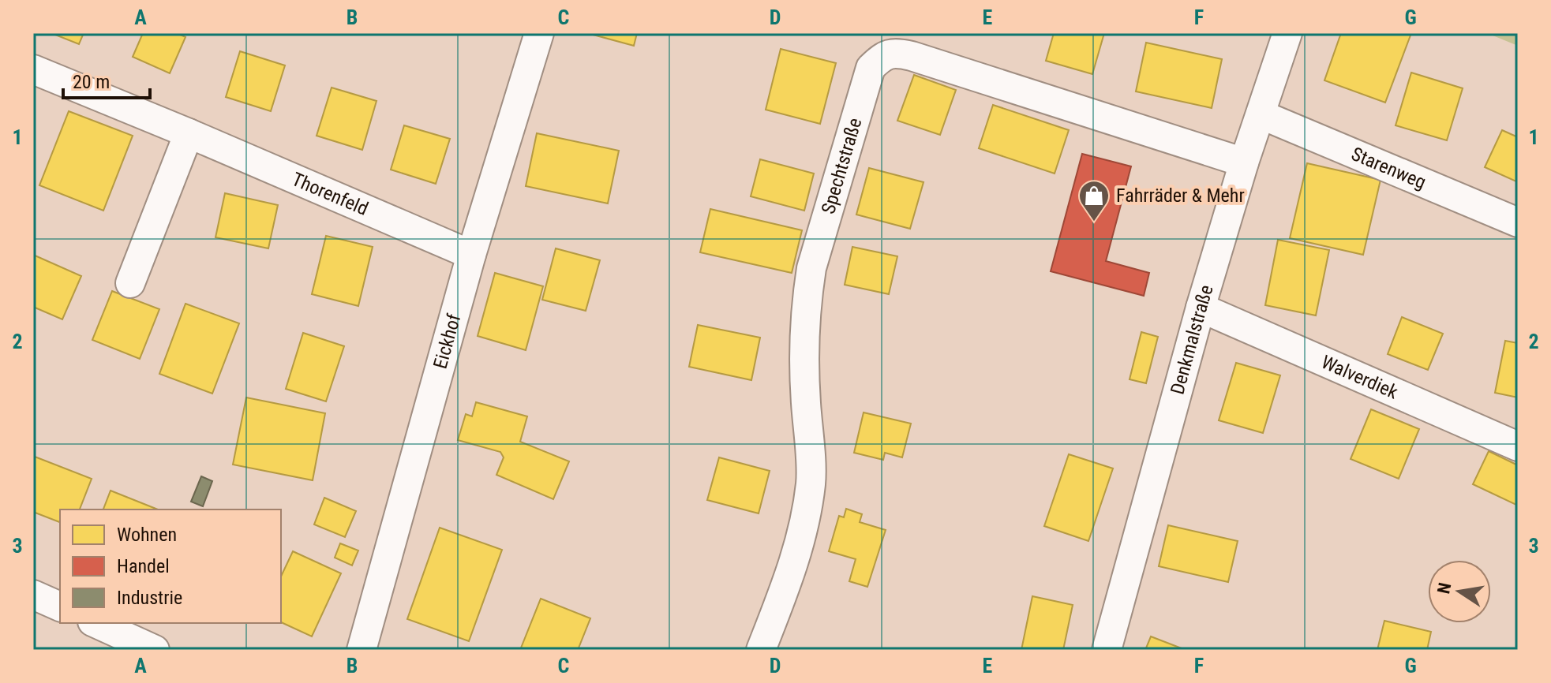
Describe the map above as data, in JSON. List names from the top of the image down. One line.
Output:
{"streets":{"street":["Spechtstraße","Starenweg","Thorenfeld","Denkmalstraße","Eickhof","Walverdiek"]},"crossings":[["Spechtstraße","Denkmalstraße"],["Starenweg","Denkmalstraße"],["Thorenfeld","Eickhof"],["Denkmalstraße","Walverdiek"]],"places":{"shop":["Fahrräder & Mehr"]},"legend":["Wohnen","Handel","Industrie"],"scale_bar":"20 m","north":"left","grid":{"columns":["A","B","C","D","E","F","G"],"rows":["1","2","3"]}}
